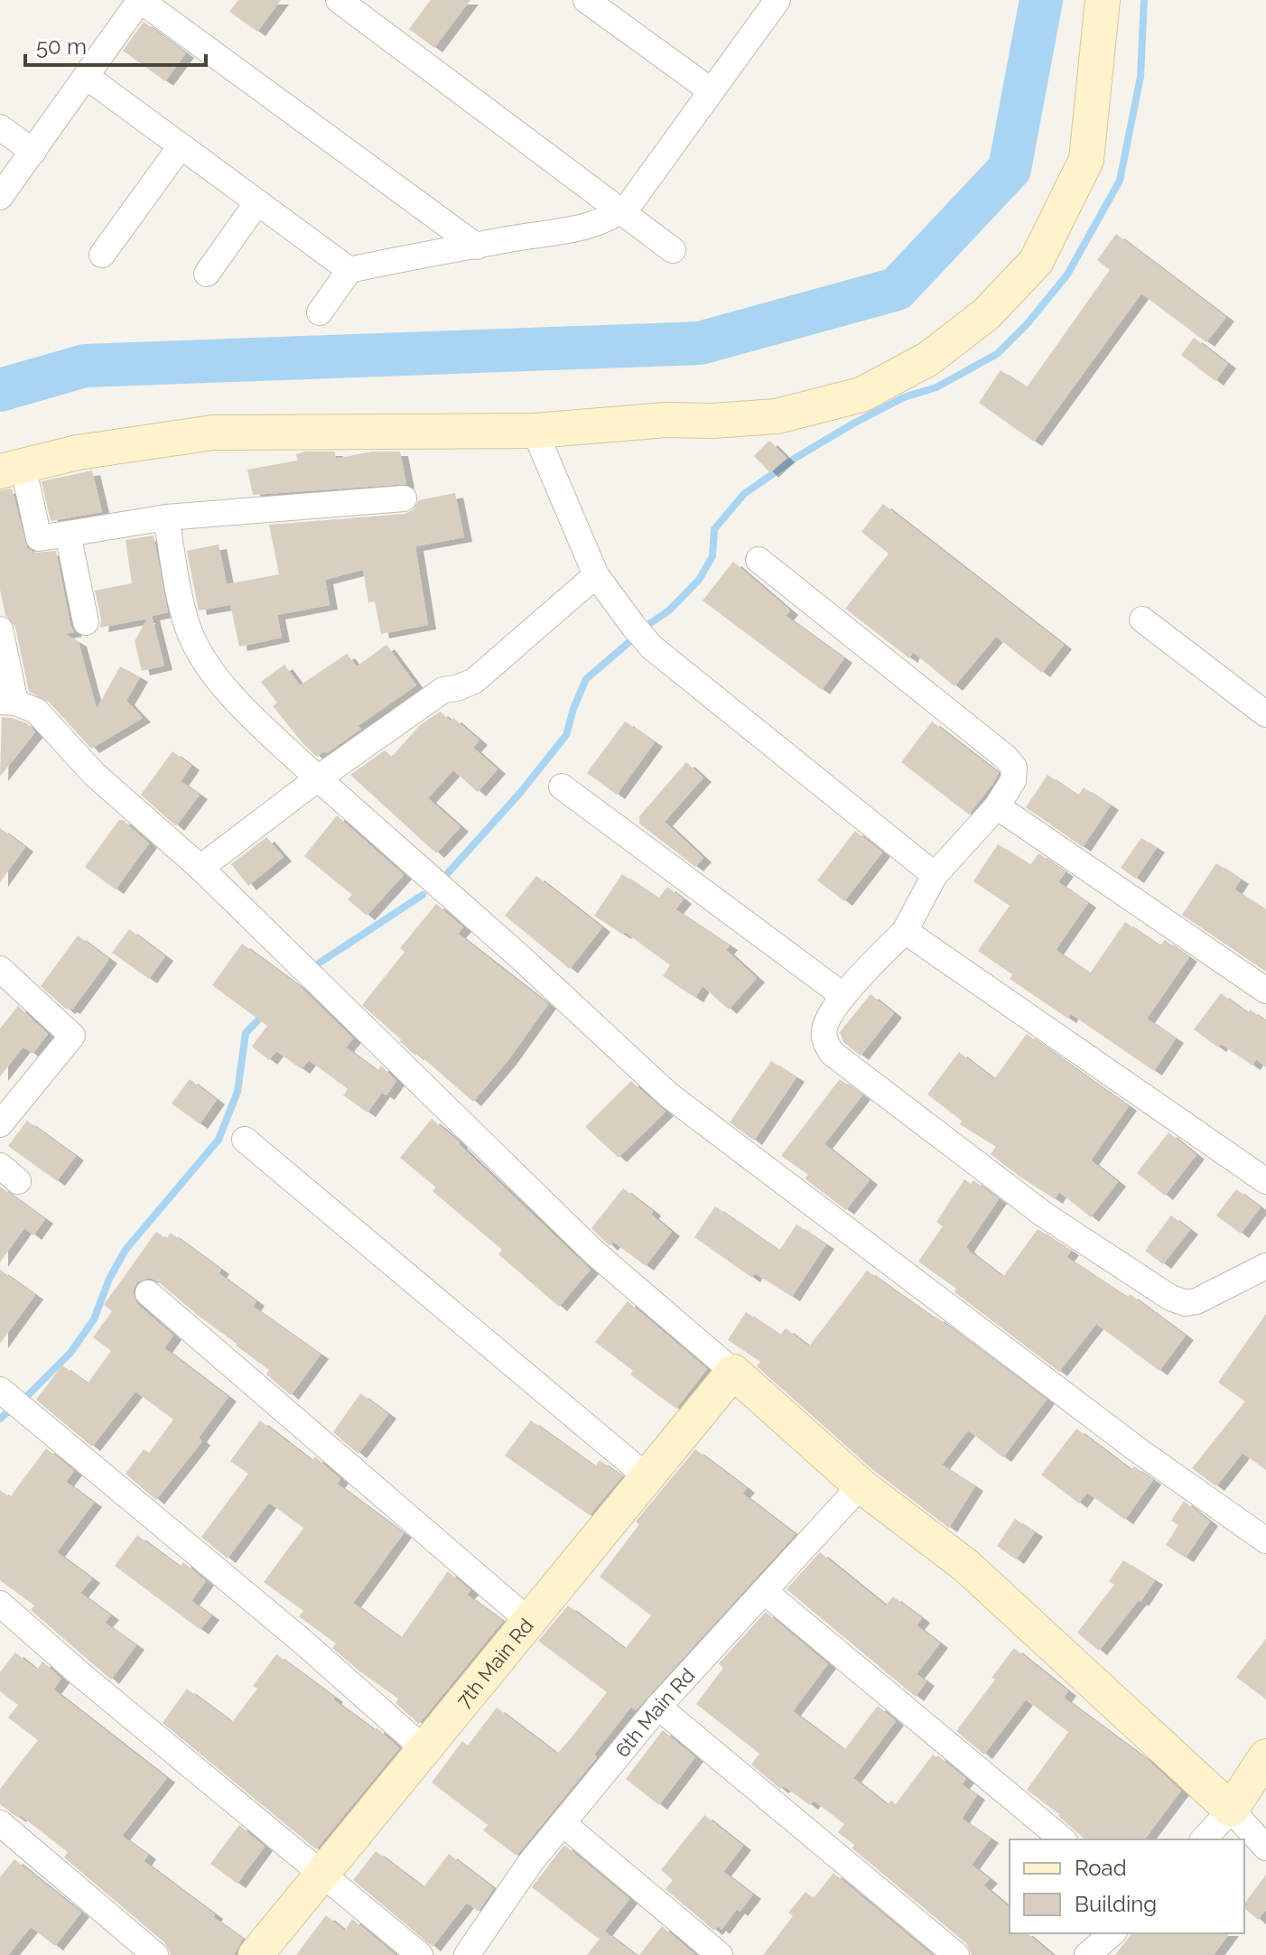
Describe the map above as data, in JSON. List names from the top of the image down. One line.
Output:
{"streets":{"street":["7th Main Rd","6th Main Rd"]},"legend":["Road","Building"],"scale_bar":"50 m"}
